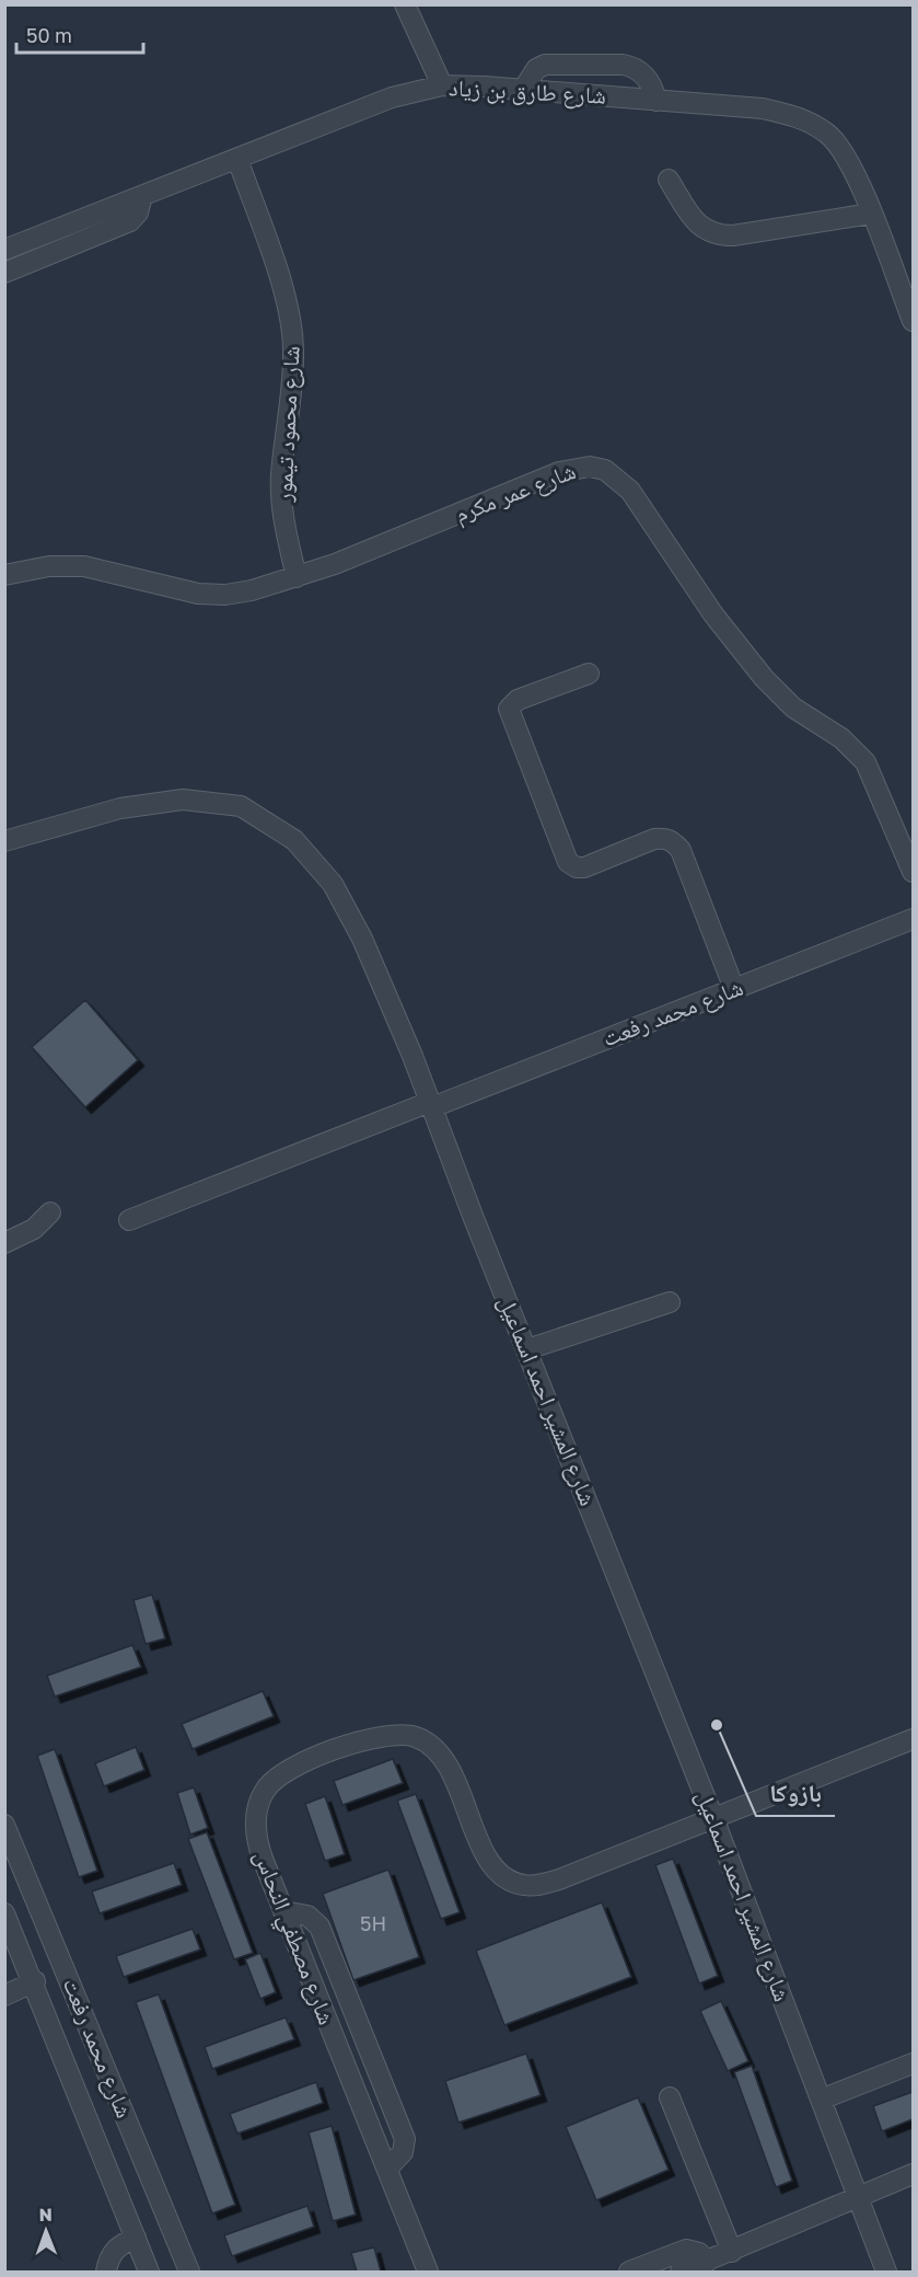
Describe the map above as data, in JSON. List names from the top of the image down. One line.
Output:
{"streets":{"street":["شارع طارق بن زياد","شارع محمود تيمور","شارع عمر مكرم","شارع محمد رفعت","شارع المشير احمد اسماعيل","شارع مصطفي النحاس"]},"crossings":[["شارع طارق بن زياد","شارع محمود تيمور"],["شارع محمود تيمور","شارع عمر مكرم"],["شارع محمد رفعت","شارع المشير احمد اسماعيل"],["شارع المشير احمد اسماعيل","شارع مصطفي النحاس"]],"places":["بازوكا"],"house_numbers":["5H"],"scale_bar":"50 m","north":"top"}
